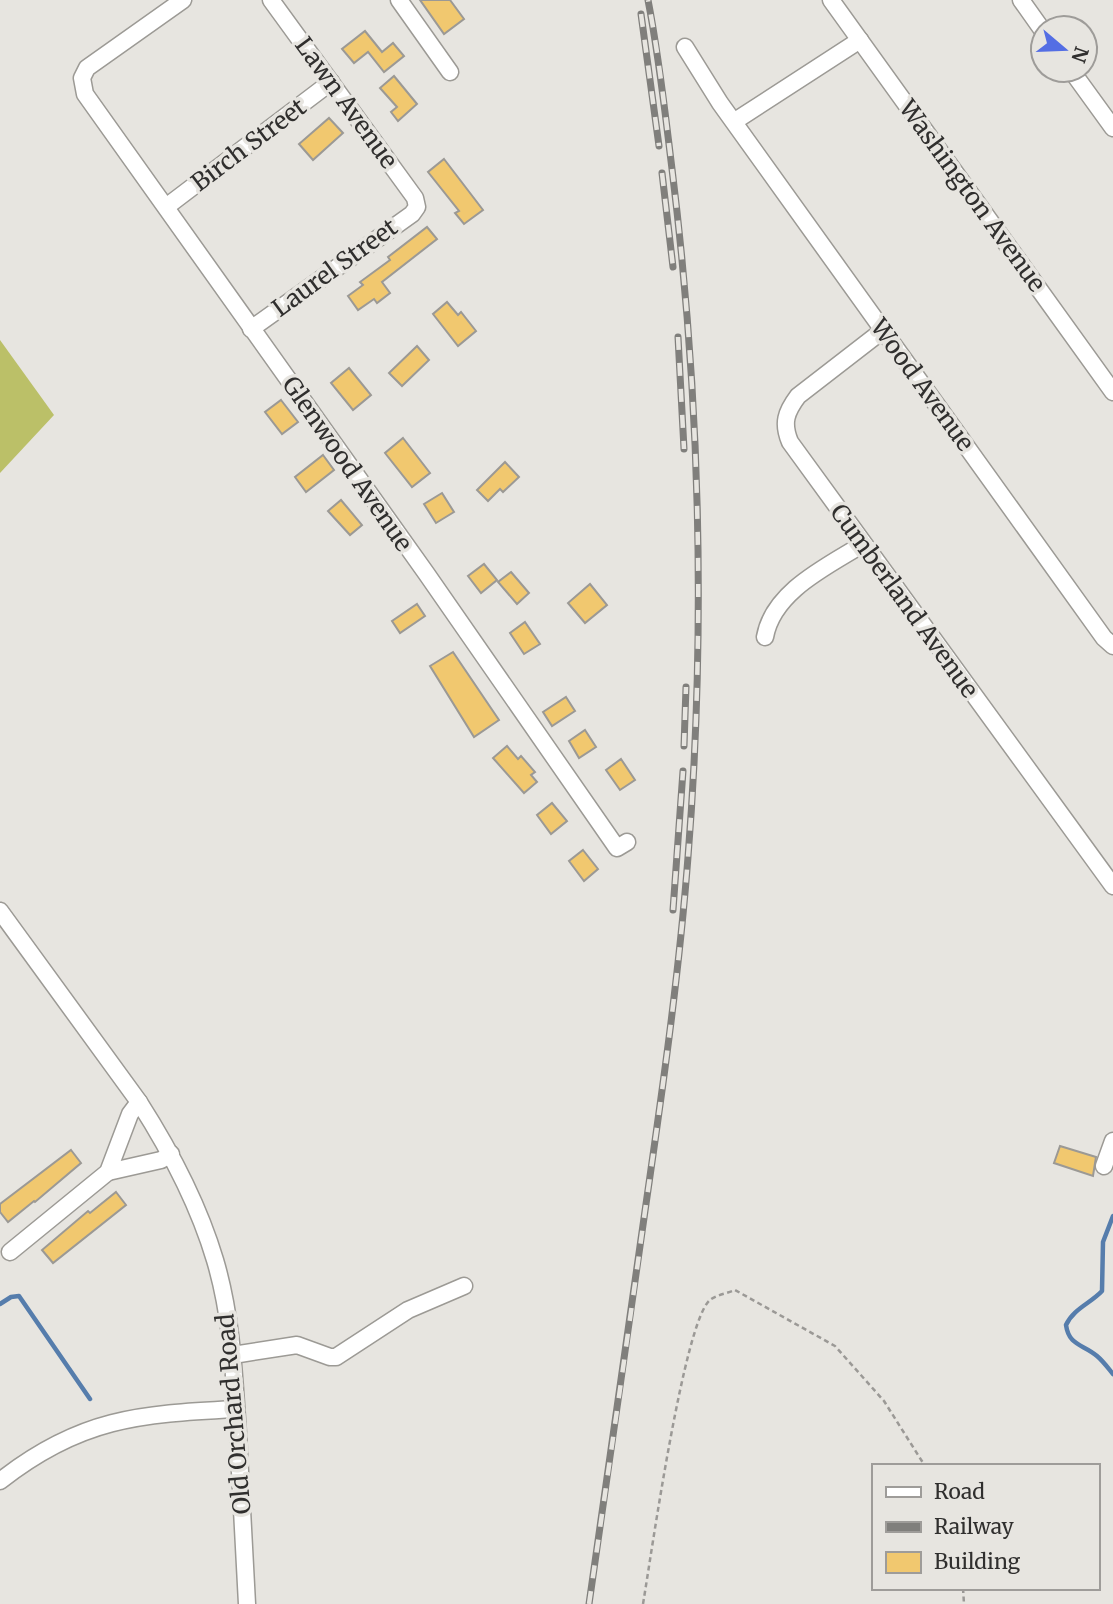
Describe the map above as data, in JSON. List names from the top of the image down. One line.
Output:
{"streets":{"street":["Lawn Avenue","Birch Street","Washington Avenue","Laurel Street","Wood Avenue","Glenwood Avenue","Cumberland Avenue","Old Orchard Road"]},"crossings":[["Lawn Avenue","Birch Street"],["Lawn Avenue","Laurel Street"],["Birch Street","Glenwood Avenue"],["Laurel Street","Glenwood Avenue"],["Wood Avenue","Cumberland Avenue"]],"legend":["Road","Railway","Building"],"north":"right"}
